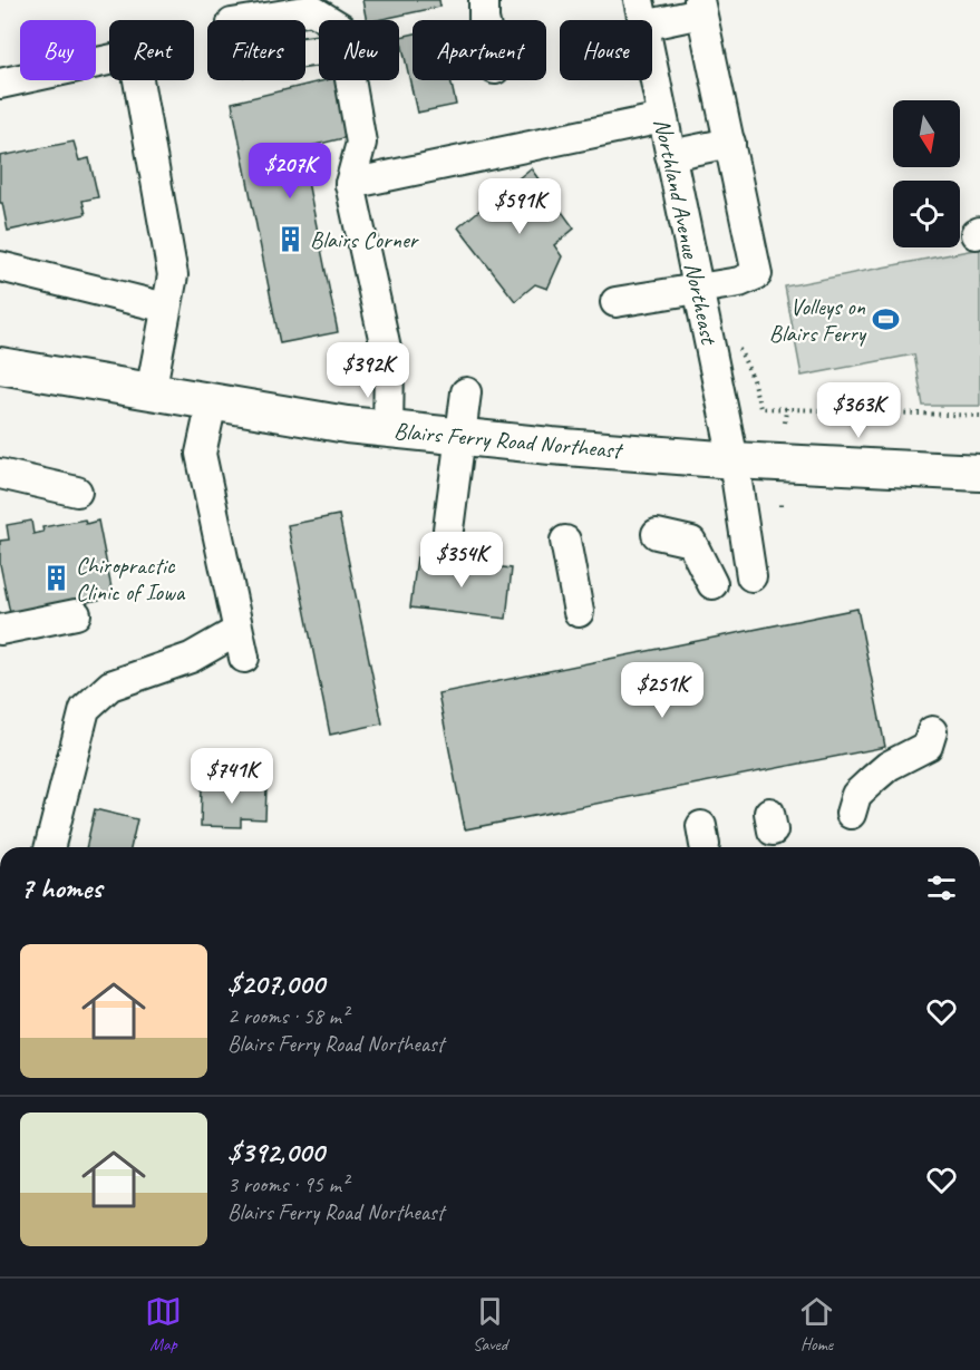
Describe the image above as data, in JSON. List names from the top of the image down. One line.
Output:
{"streets":{"main road":["Blairs Ferry Road Northeast"],"street":["Northland Avenue Northeast"]},"crossings":[["Northland Avenue Northeast","Blairs Ferry Road Northeast"]],"places":{"building":["Blairs Corner","Chiropractic Clinic of Iowa"],"sports":["Volleys on Blairs Ferry"]},"north":"bottom","page":{"chip":["Buy","Rent","Filters","New","Apartment","House"],"price":["$207K","$591K","$392K","$363K","$354K","$251K","$741K"],"heading":"7 homes","list":[{"name":"$207,000","note":"2 rooms · 58 m² · Blairs Ferry Road Northeast"},{"name":"$392,000","note":"3 rooms · 95 m² · Blairs Ferry Road Northeast"}],"tabs":["Map","Saved","Home"]}}
